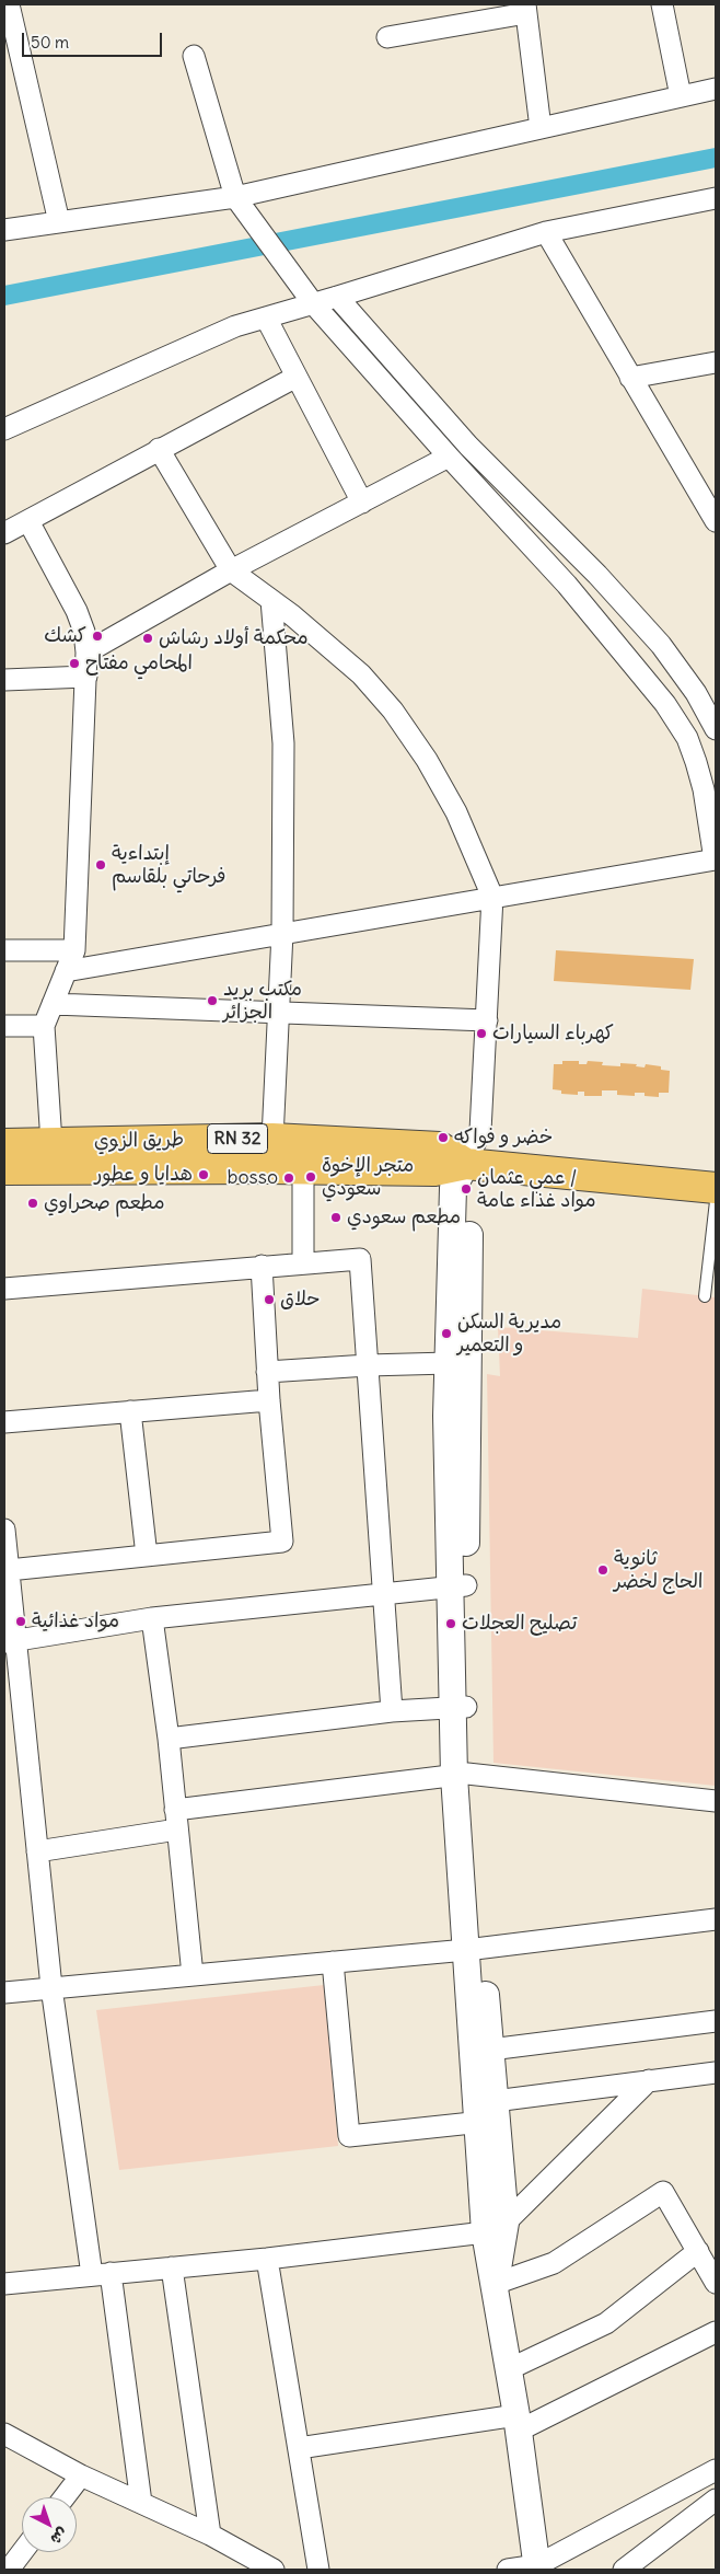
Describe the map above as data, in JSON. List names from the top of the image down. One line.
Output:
{"streets":{"main road":["RN 32","طريق الزوي"]},"places":["كشك","محكمة أولاد رشاش","المحامي مفتاح","إبتداءية فرحاتي بلقاسم","مكتب بريد الجزائر","كهرباء السيارات","خضر و فواكه","هدايا و عطور","متجر الإخوة سعودي","bosso","عمي عثمان / مواد غذاء عامة","مطعم صحراوي","مطعم سعودي","حلاق","مديرية السكن و التعمير","ثانوية الحاج لخضر","مواد غذائية","تصليح العجلات"],"scale_bar":"50 m","north":"bottom right"}
